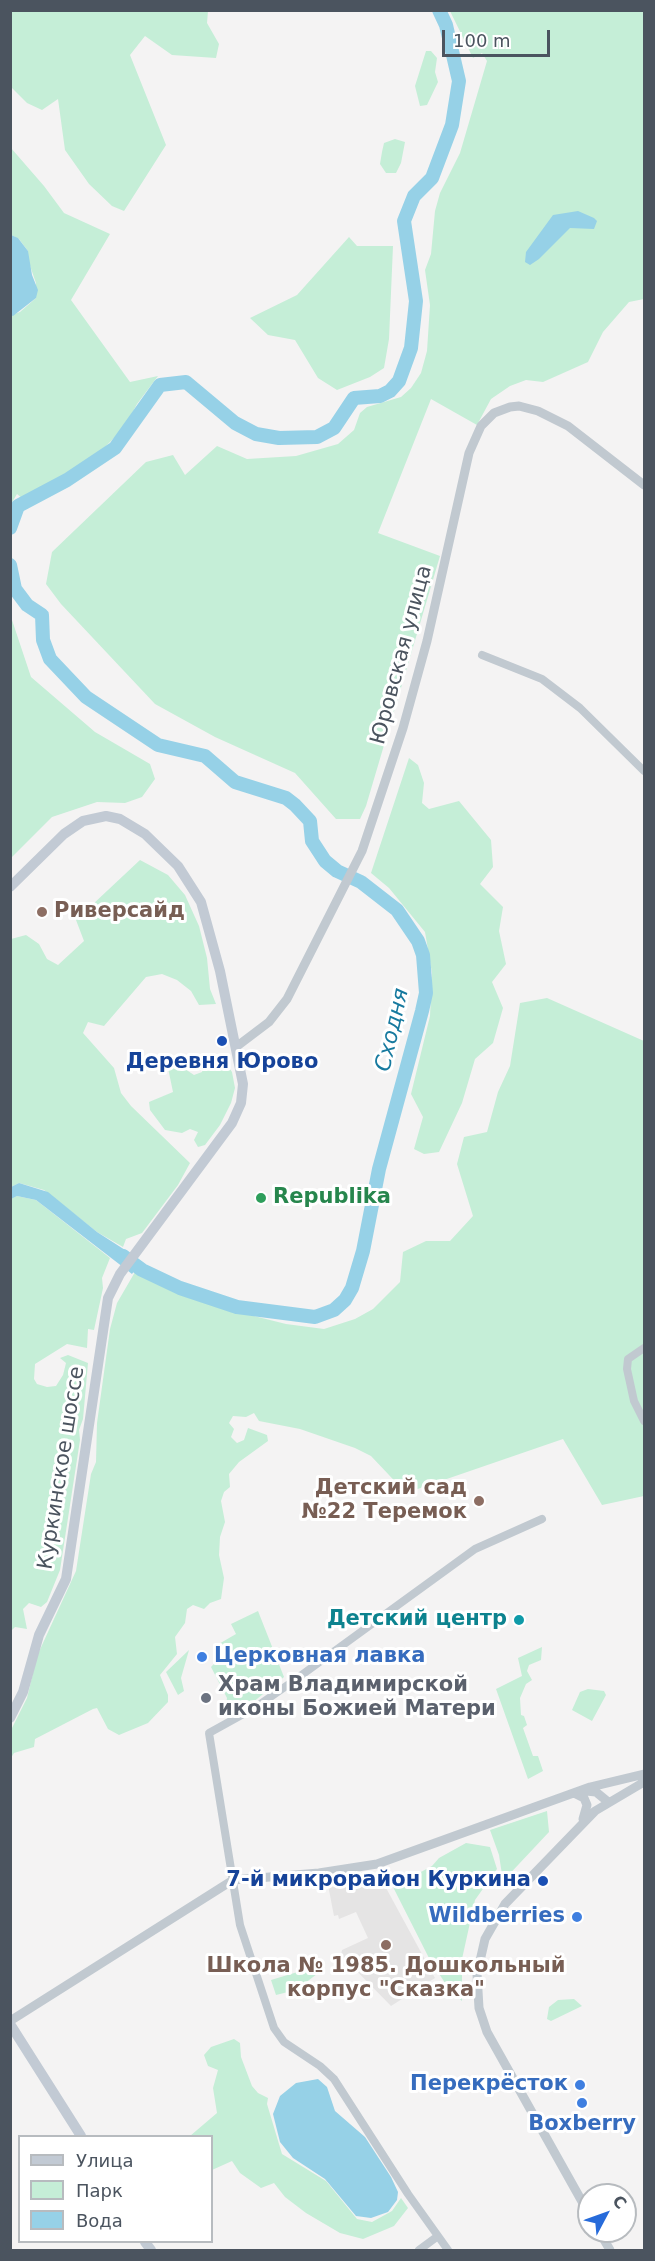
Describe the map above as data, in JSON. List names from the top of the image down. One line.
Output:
{"streets":{"main road":["Куркинское шоссе"],"street":["Юровская улица"]},"crossings":[["Юровская улица","Куркинское шоссе"]],"water":["Сходня"],"places":["Риверсайд","Деревня Юрово","Republika","Детский сад №22 Теремок","Детский центр","Церковная лавка","Храм Владимирской иконы Божией Матери","7-й микрорайон Куркина","Wildberries","Школа № 1985. Дошкольный корпус \"Сказка\"","Перекрёсток","Boxberry"],"legend":["Улица","Парк","Вода"],"scale_bar":"100 m","north":"top right"}
